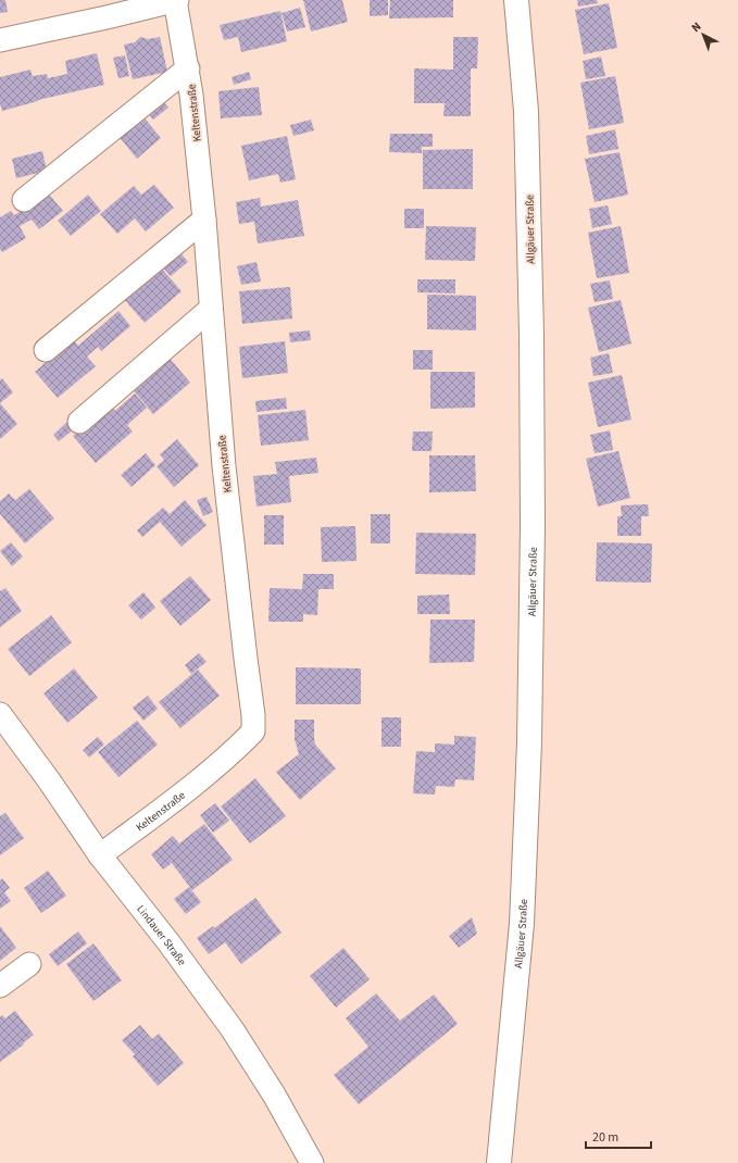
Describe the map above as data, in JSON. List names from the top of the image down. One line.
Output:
{"streets":{"main road":["Allgäuer Straße"],"street":["Keltenstraße","Lindauer Straße"]},"crossings":[["Keltenstraße","Lindauer Straße"]],"scale_bar":"20 m","north":"top left"}
